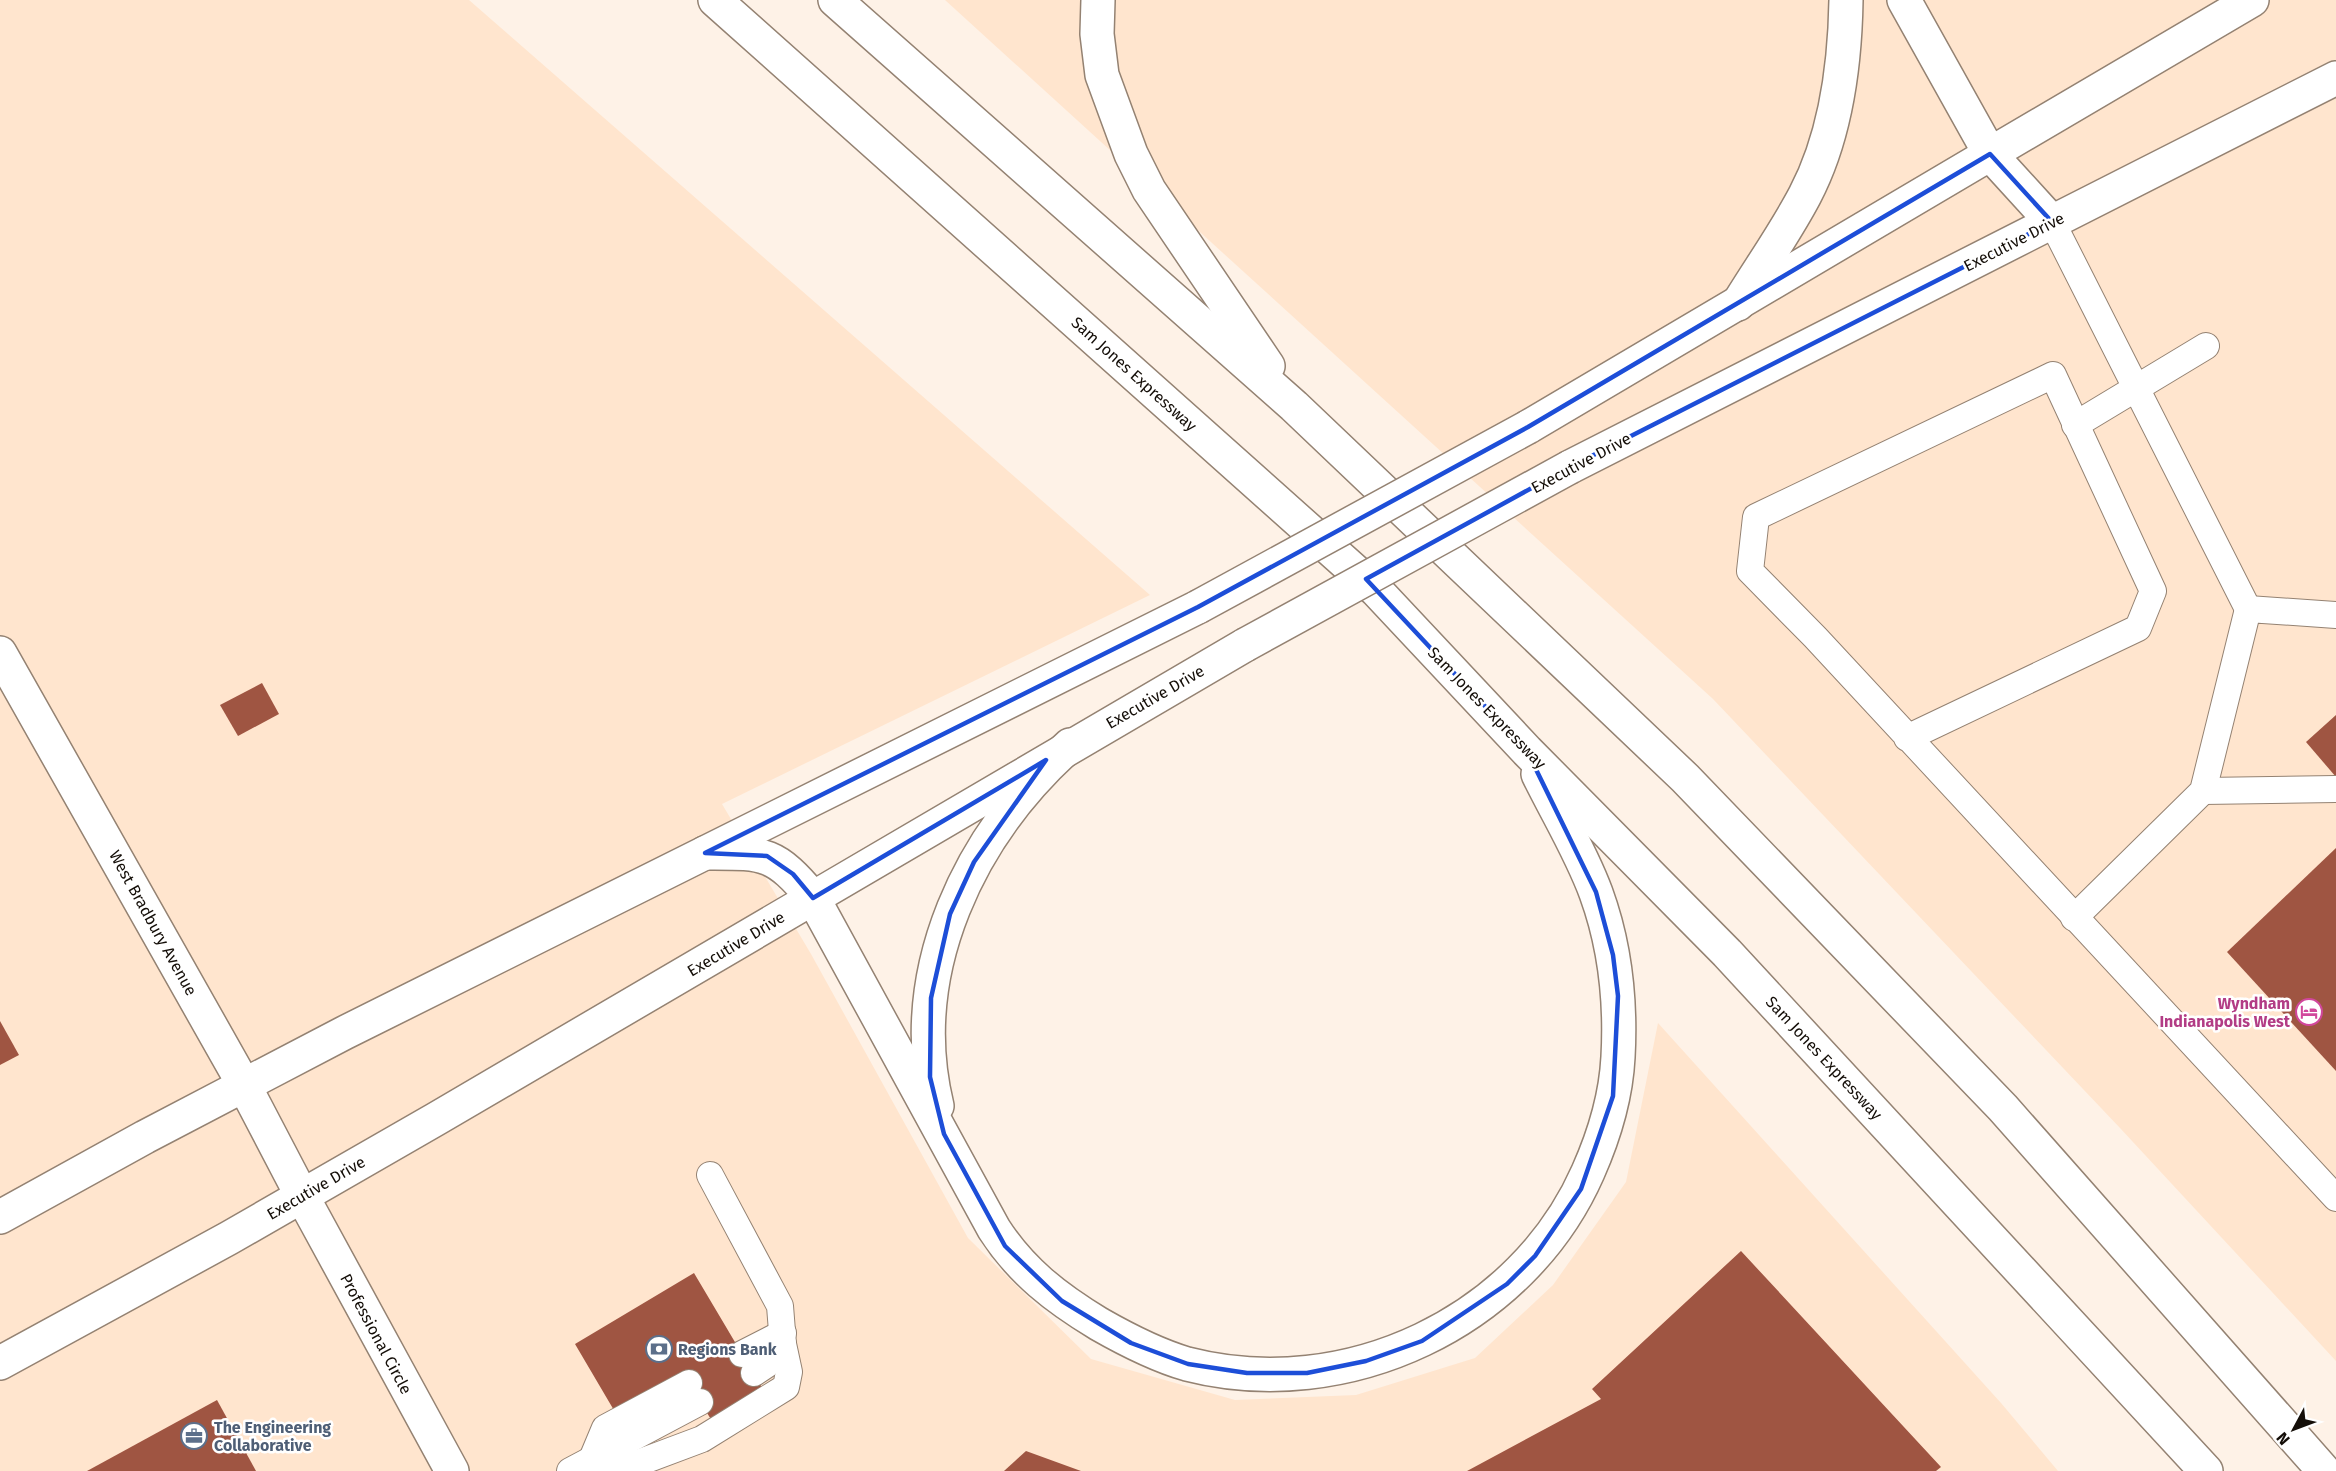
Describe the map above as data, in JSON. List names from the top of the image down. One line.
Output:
{"streets":{"main road":["Executive Drive","Sam Jones Expressway","West Bradbury Avenue","Professional Circle"]},"crossings":[["Executive Drive","West Bradbury Avenue"],["Executive Drive","Professional Circle"],["West Bradbury Avenue","Professional Circle"]],"places":{"hotel":["Wyndham Indianapolis West"],"bank":["Regions Bank"],"office":["The Engineering Collaborative"]},"north":"bottom left"}
